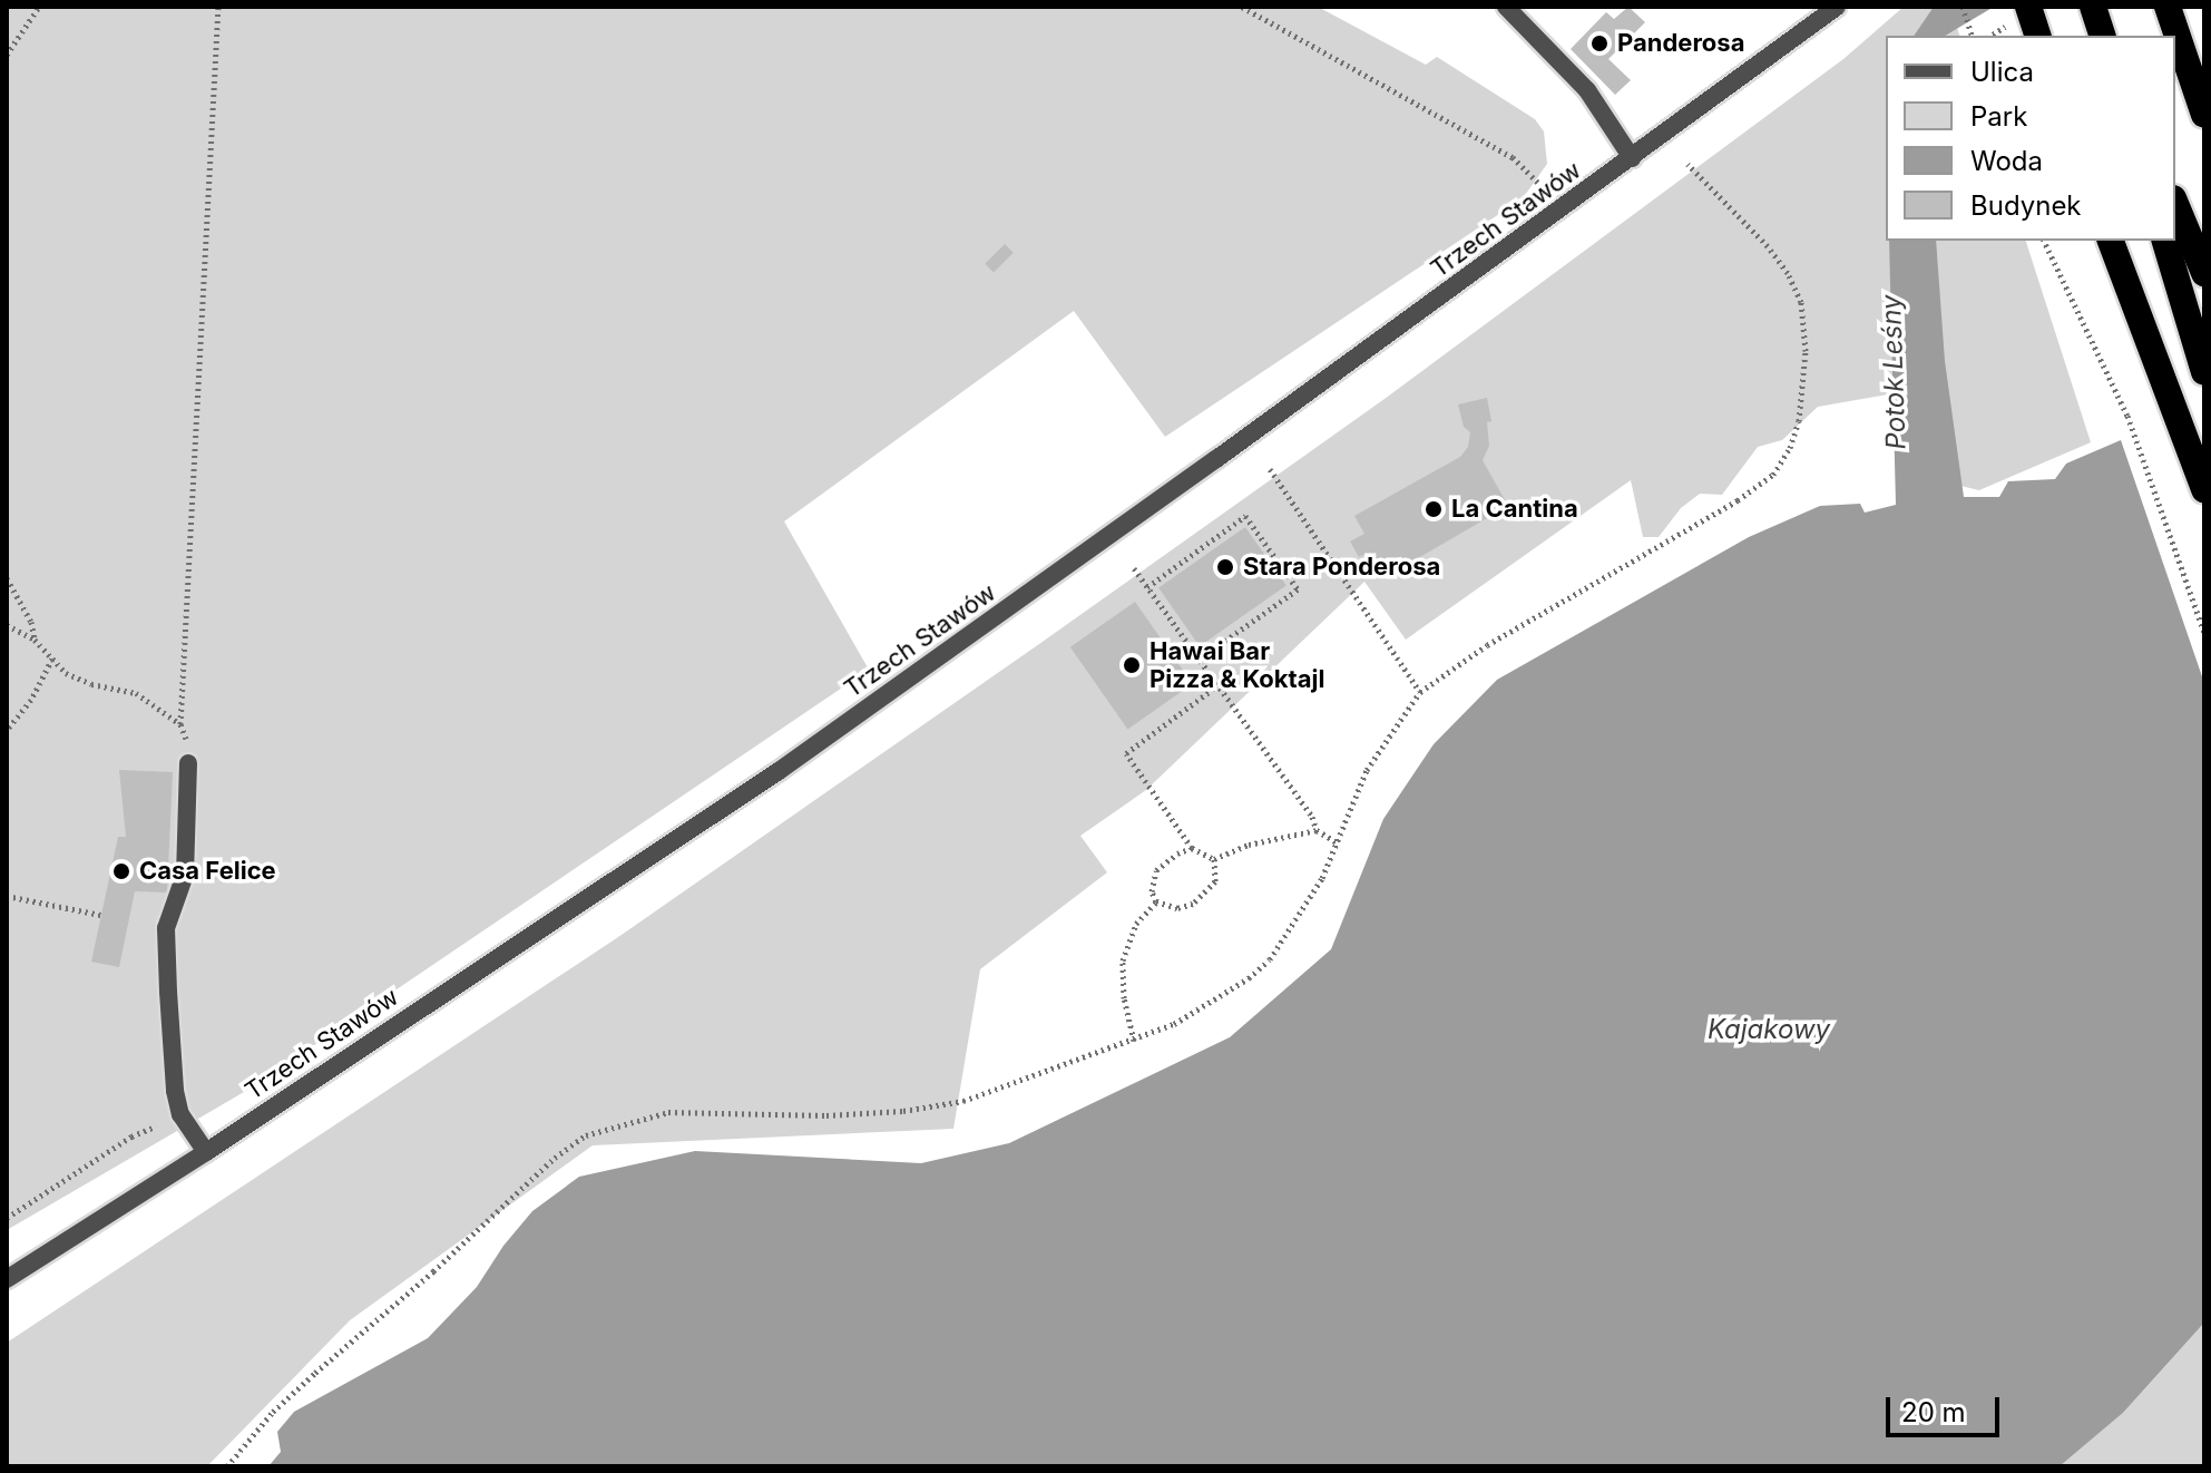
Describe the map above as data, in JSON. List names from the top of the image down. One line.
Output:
{"streets":{"street":["Trzech Stawów"]},"water":["Potok Leśny","Kajakowy"],"places":["Panderosa","La Cantina","Stara Ponderosa","Hawai Bar Pizza & Koktajl","Casa Felice"],"legend":["Ulica","Park","Woda","Budynek"],"scale_bar":"20 m"}
